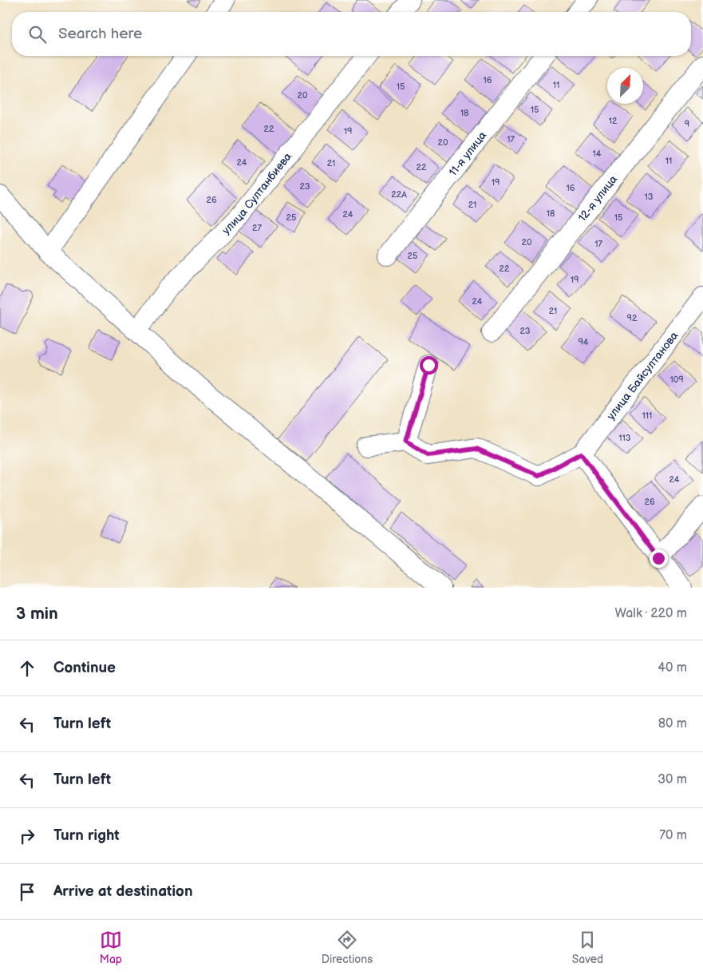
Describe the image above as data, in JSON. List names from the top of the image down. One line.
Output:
{"streets":{"street":["11-я улица","улица Султанбиева","12-я улица","улица Байсултанова"]},"house_numbers":["16","11","15","20","15","18","12","9","22","19","17","20","14","11","24","21","22","19","23","16","22А","13","26","21","18","24","25","15","27","20","17","25","22","19","24","21","92","23","94","109","111","113","24","26"],"north":"top right","page":{"search":"Search here","heading":["3 min","Walk · 220 m"],"list":[["Continue","40 m"],["Turn left","80 m"],["Turn left","30 m"],["Turn right","70 m"],"Arrive at destination"],"nav":["Map","Directions","Saved"]}}
